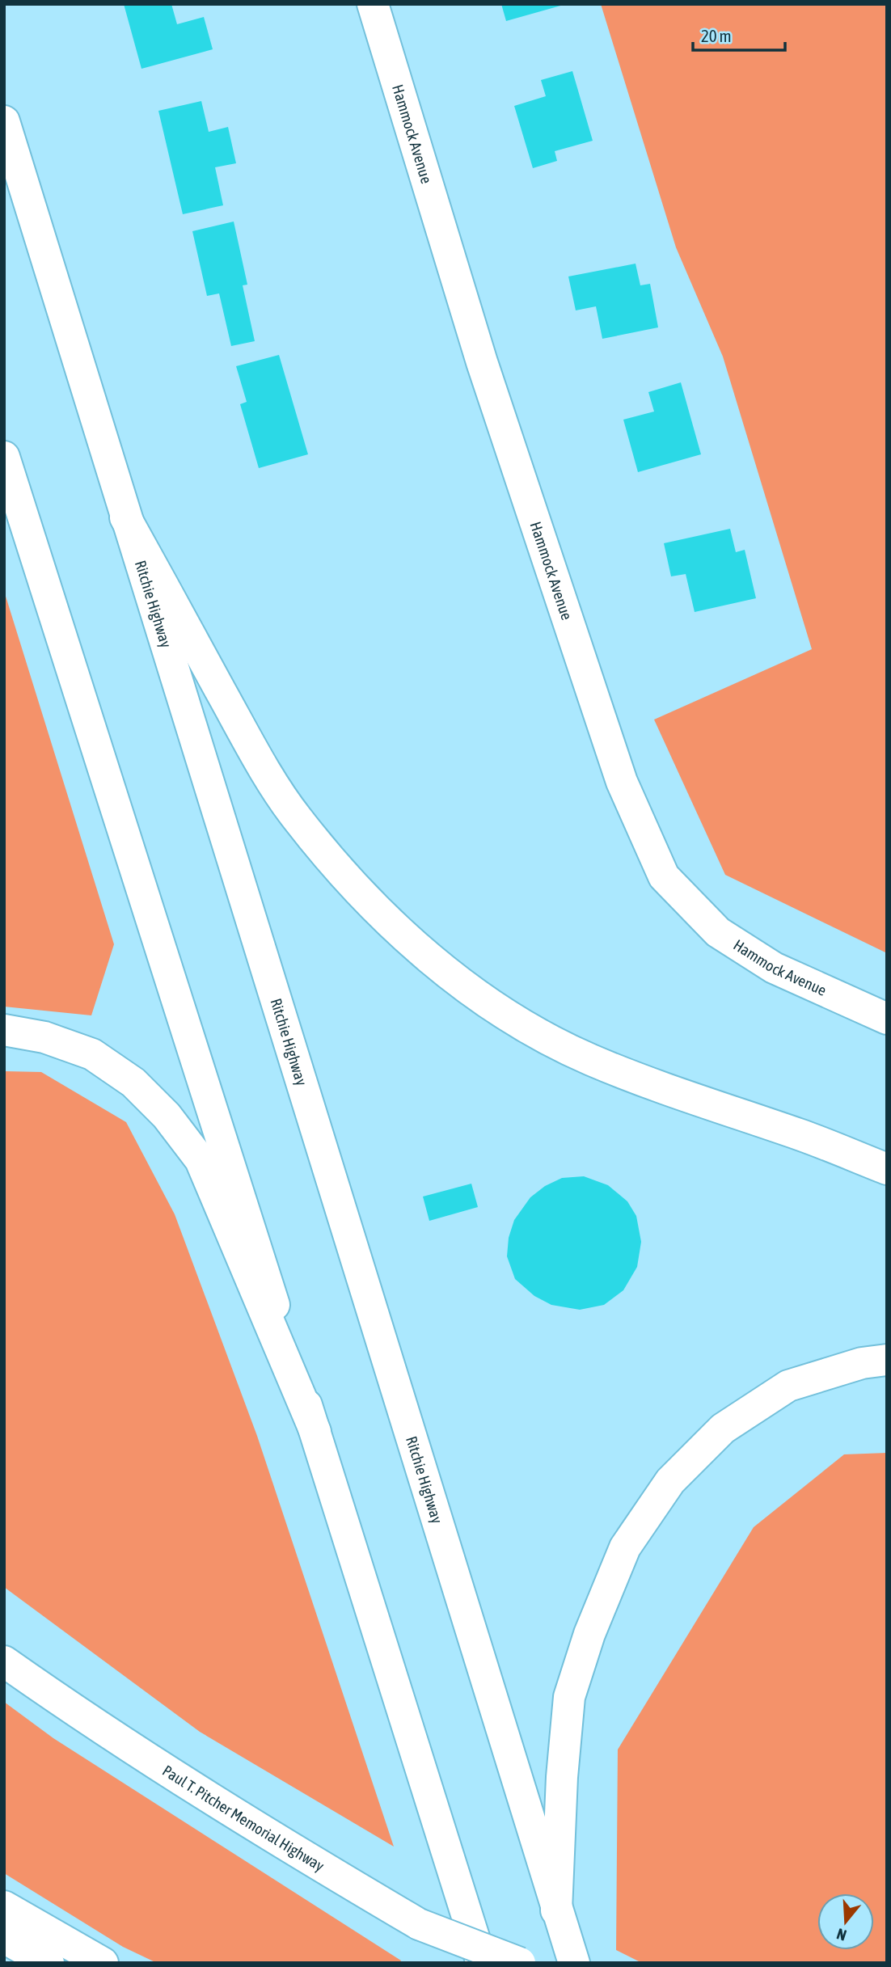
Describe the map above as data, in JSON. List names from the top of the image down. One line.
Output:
{"streets":{"main road":["Hammock Avenue","Ritchie Highway","Paul T. Pitcher Memorial Highway"]},"scale_bar":"20 m","north":"bottom"}
